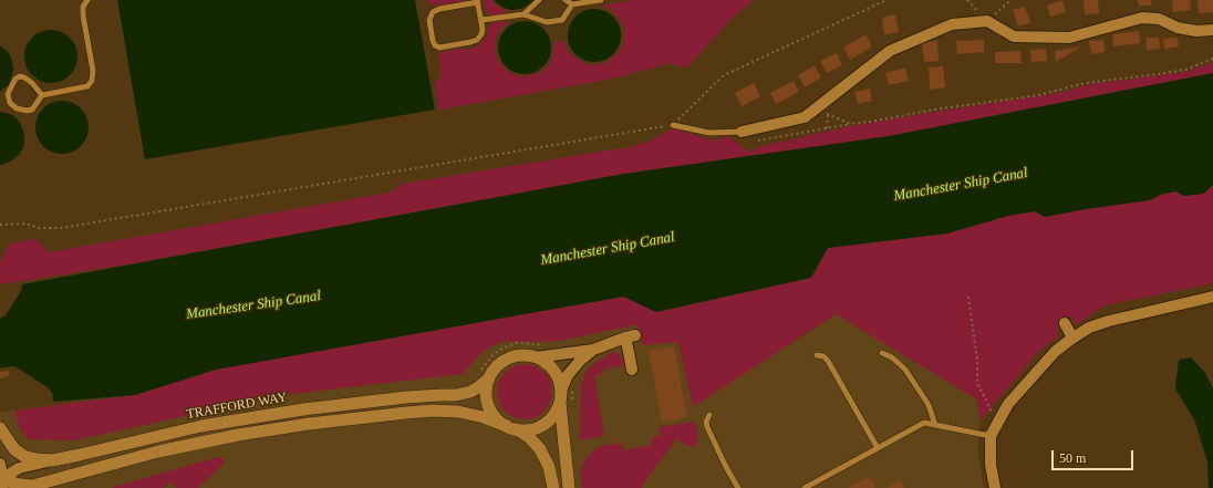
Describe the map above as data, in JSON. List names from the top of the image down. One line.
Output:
{"streets":{"street":["TRAFFORD WAY"]},"water":["Manchester Ship Canal"],"scale_bar":"50 m"}
